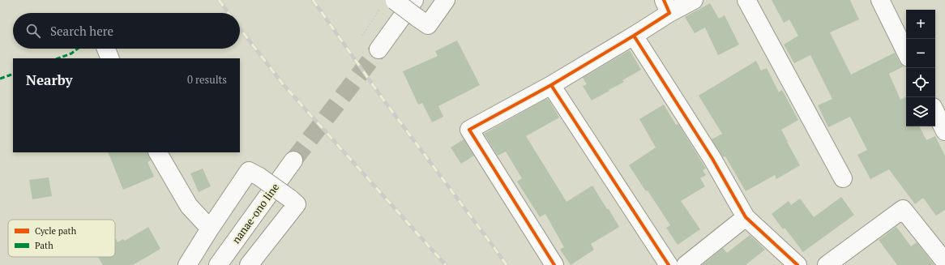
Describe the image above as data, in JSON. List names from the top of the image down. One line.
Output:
{"streets":{"street":["nanae-ono line"]},"legend":["Cycle path","Path"],"page":{"map_buttons":["+","−"],"search":"Search here","heading":["Nearby","0 results"]}}
